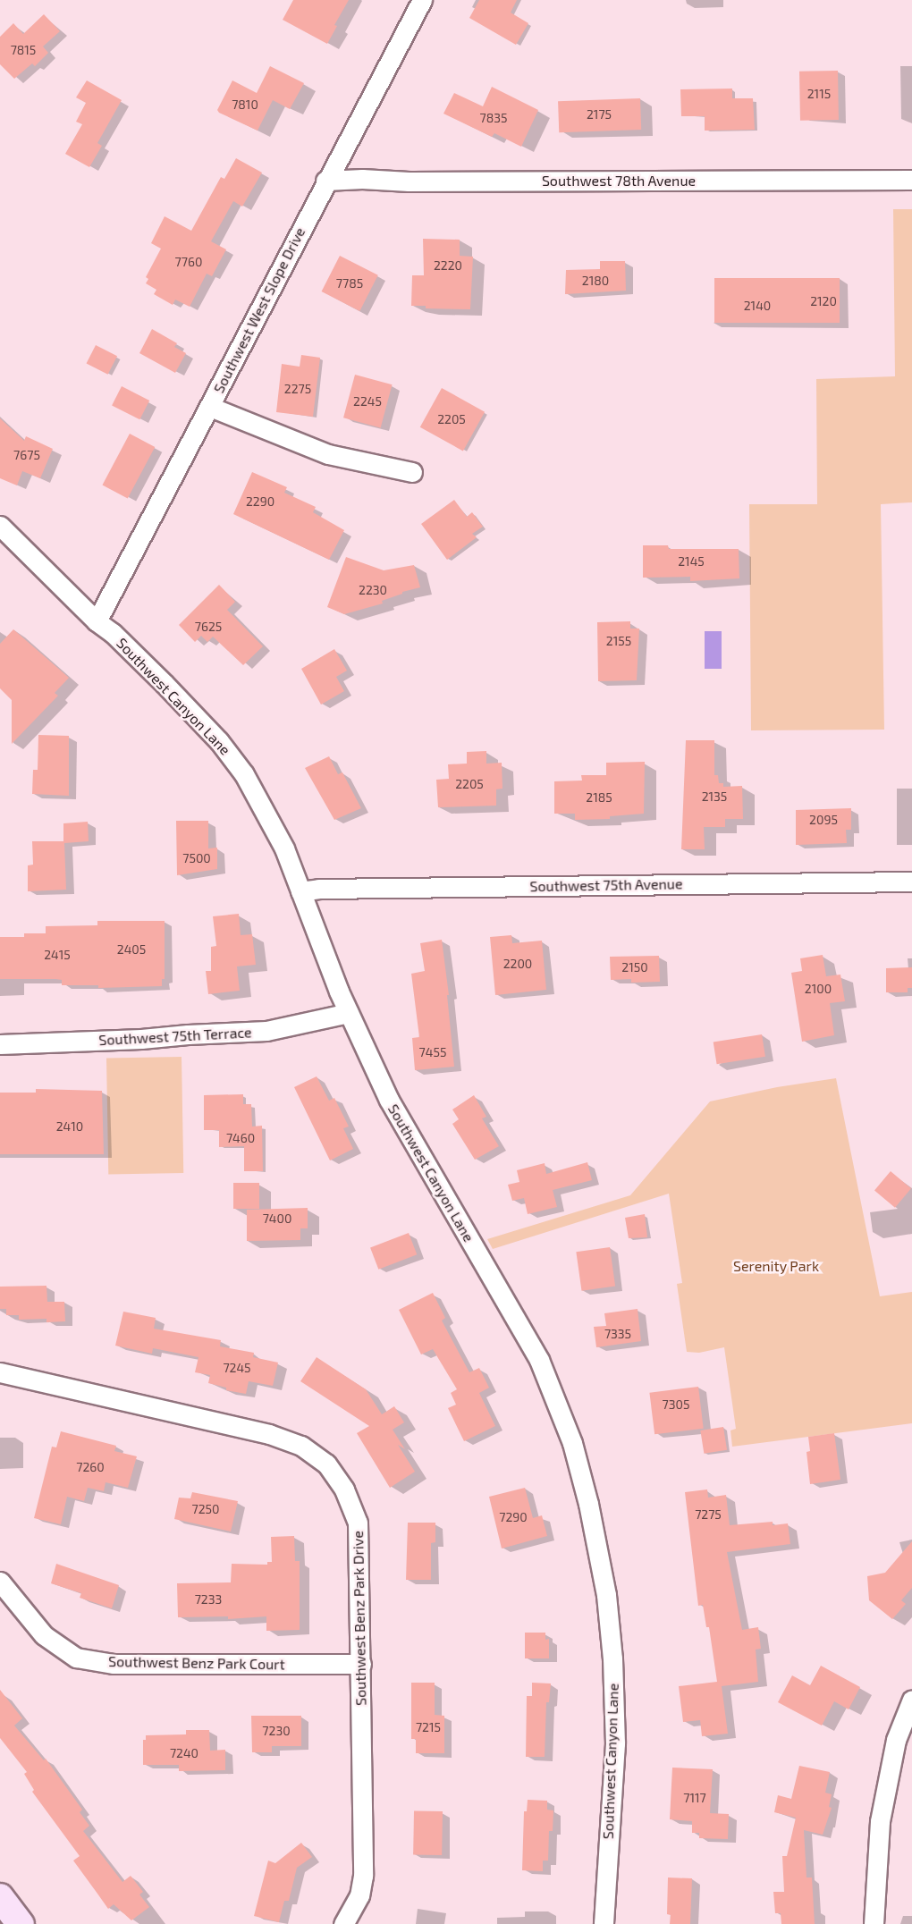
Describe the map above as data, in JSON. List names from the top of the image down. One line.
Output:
{"streets":{"street":["Southwest 78th Avenue","Southwest West Slope Drive","Southwest Canyon Lane","Southwest 75th Avenue","Southwest 75th Terrace","Southwest Benz Park Drive","Southwest Benz Park Court"]},"crossings":[["Southwest 78th Avenue","Southwest West Slope Drive"],["Southwest West Slope Drive","Southwest Canyon Lane"],["Southwest Canyon Lane","Southwest 75th Avenue"],["Southwest Canyon Lane","Southwest 75th Terrace"],["Southwest Benz Park Drive","Southwest Benz Park Court"]],"parks":["Serenity Park"],"house_numbers":["7815","2115","7810","2175","7835","7760","2220","2180","7785","2120","2140","2275","2245","2205","7675","2290","2145","2230","7625","2155","2205","2135","2185","2095","7500","2405","2415","2200","2150","2100","7455","2410","7460","7400","7335","7245","7305","7260","7250","7275","7290","7233","7215","7230","7240","7117"]}
